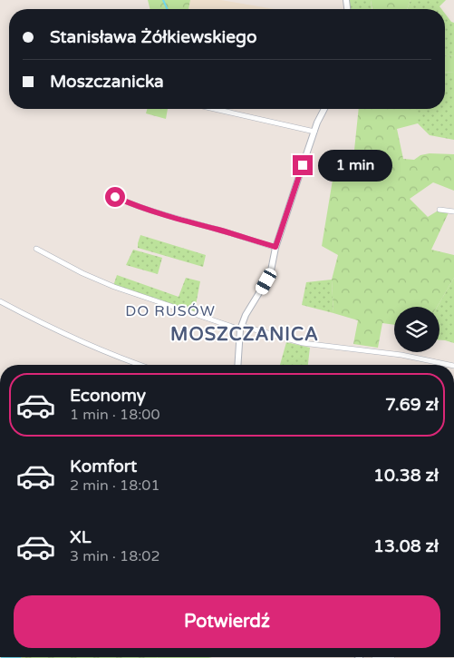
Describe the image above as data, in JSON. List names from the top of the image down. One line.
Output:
{"districts":["DO RUSÓW","MOSZCZANICA"],"page":{"banner":["Stanisława Żółkiewskiego","Moszczanicka"],"bubble":"1 min","list":[{"name":"Economy","note":"1 min · 18:00","value":"7.69 zł"},{"name":"Komfort","note":"2 min · 18:01","value":"10.38 zł"},{"name":"XL","note":"3 min · 18:02","value":"13.08 zł"}],"buttons":"Potwierdź"}}
